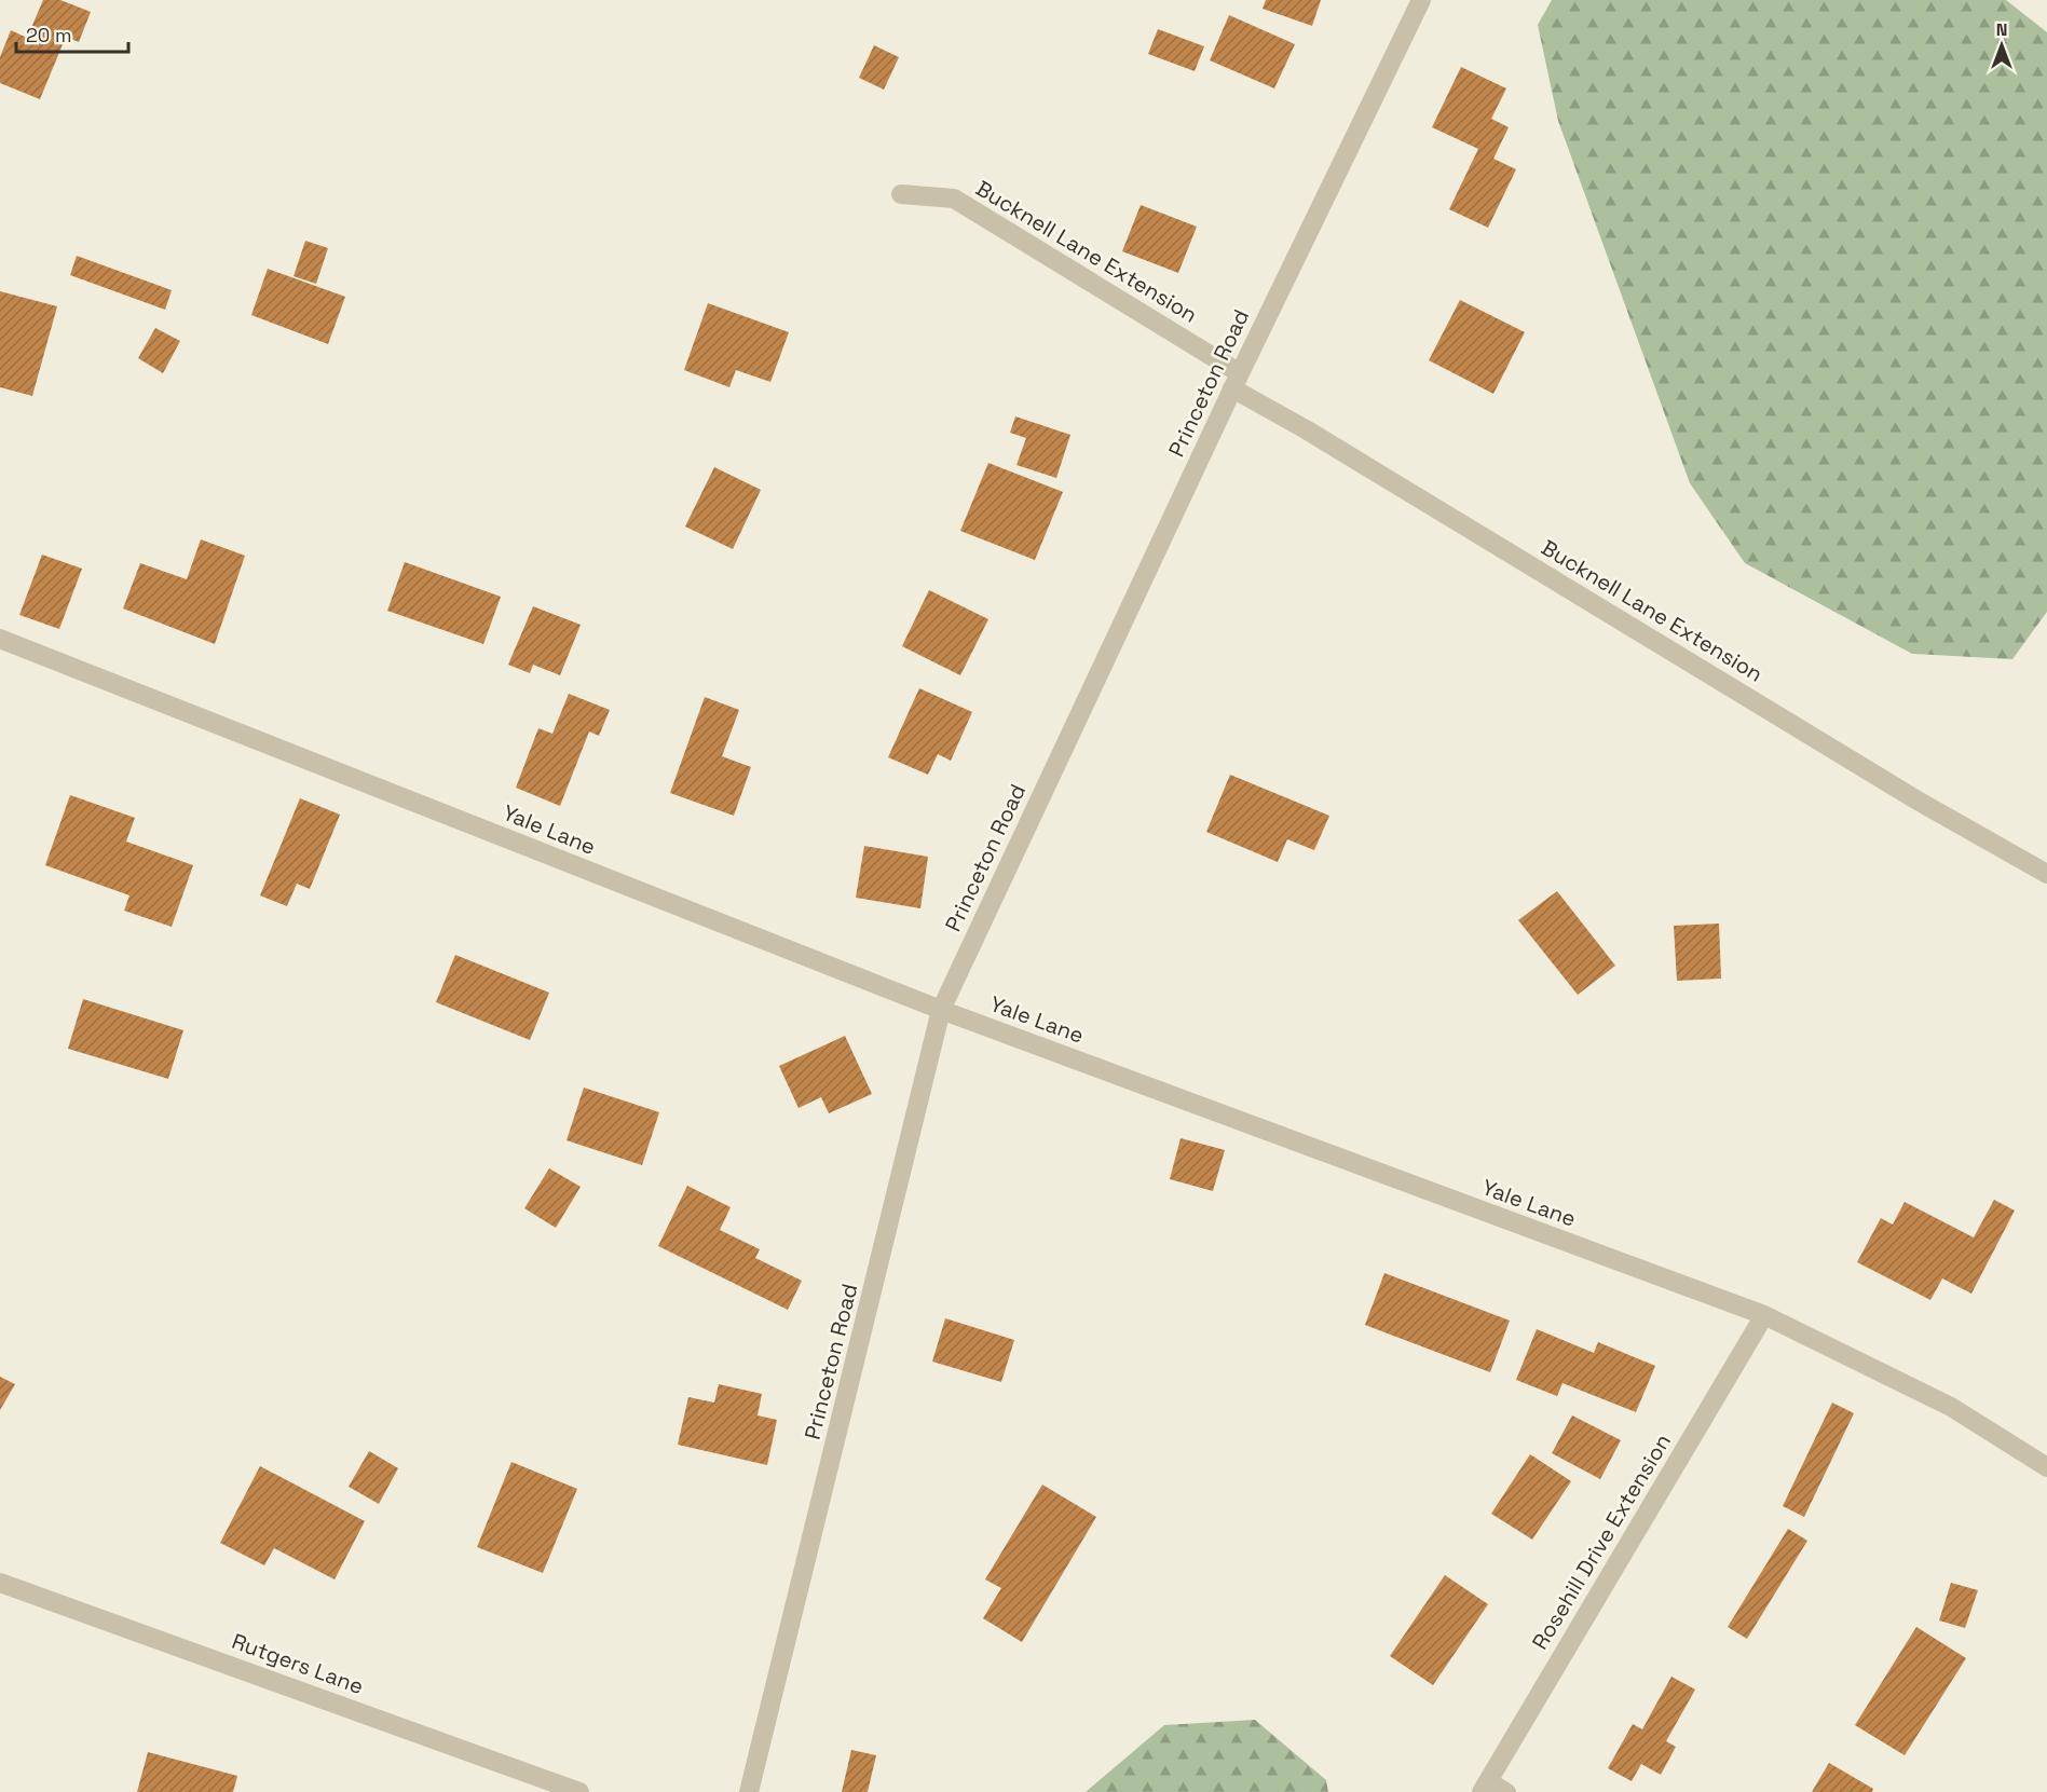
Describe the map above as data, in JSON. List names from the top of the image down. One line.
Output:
{"streets":{"street":["Bucknell Lane Extension","Princeton Road","Yale Lane","Rosehill Drive Extension","Rutgers Lane"]},"crossings":[["Bucknell Lane Extension","Princeton Road"],["Princeton Road","Yale Lane"],["Yale Lane","Rosehill Drive Extension"]],"scale_bar":"20 m","north":"top"}
